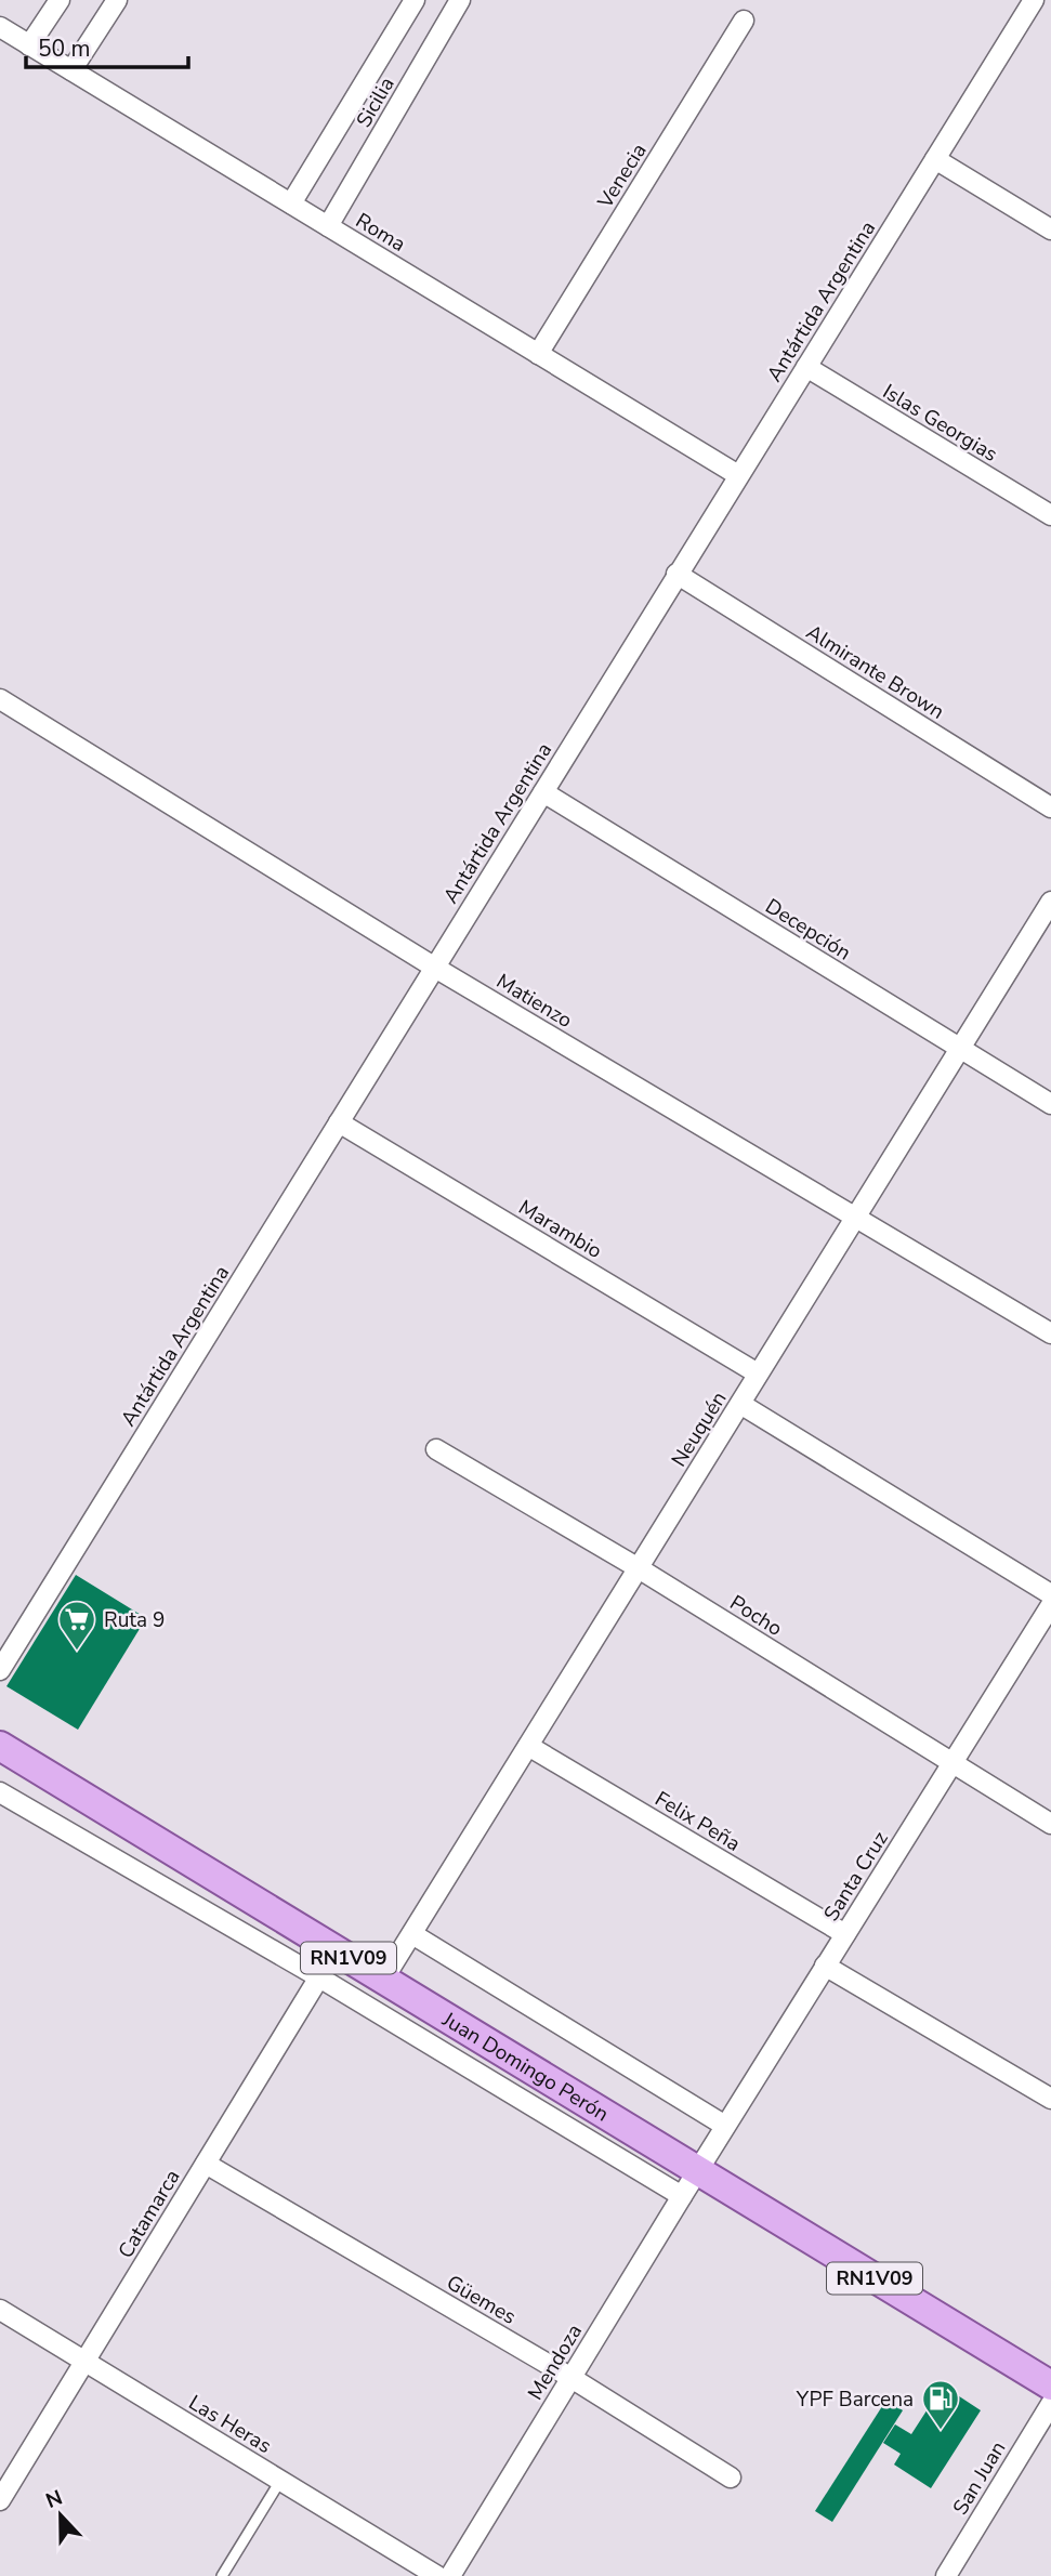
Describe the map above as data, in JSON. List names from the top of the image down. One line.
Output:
{"streets":{"main road":["RN1V09","Juan Domingo Perón"],"street":["Sicilia","Venecia","Roma","Antártida Argentina","Islas Georgias","Almirante Brown","Decepción","Matienzo","Marambio","Neuquén","Pocho","Felix Peña","Santa Cruz","Catamarca","Güemes","Mendoza","Las Heras","San Juan"]},"crossings":[["Sicilia","Roma"],["Venecia","Roma"],["Roma","Antártida Argentina"],["Antártida Argentina","Islas Georgias"],["Antártida Argentina","Almirante Brown"],["Antártida Argentina","Decepción"],["Antártida Argentina","Matienzo"],["Antártida Argentina","Marambio"],["Decepción","Neuquén"],["Matienzo","Neuquén"],["Marambio","Neuquén"],["Neuquén","Pocho"],["Neuquén","Felix Peña"],["Neuquén","Juan Domingo Perón"],["Pocho","Santa Cruz"],["Felix Peña","Santa Cruz"],["Santa Cruz","Juan Domingo Perón"],["Santa Cruz","Mendoza"],["Juan Domingo Perón","Catamarca"],["Juan Domingo Perón","Mendoza"],["Catamarca","Güemes"],["Catamarca","Las Heras"],["Güemes","Mendoza"]],"places":{"supermarket":["Ruta 9"],"fuel station":["YPF Barcena"]},"scale_bar":"50 m","north":"top"}
